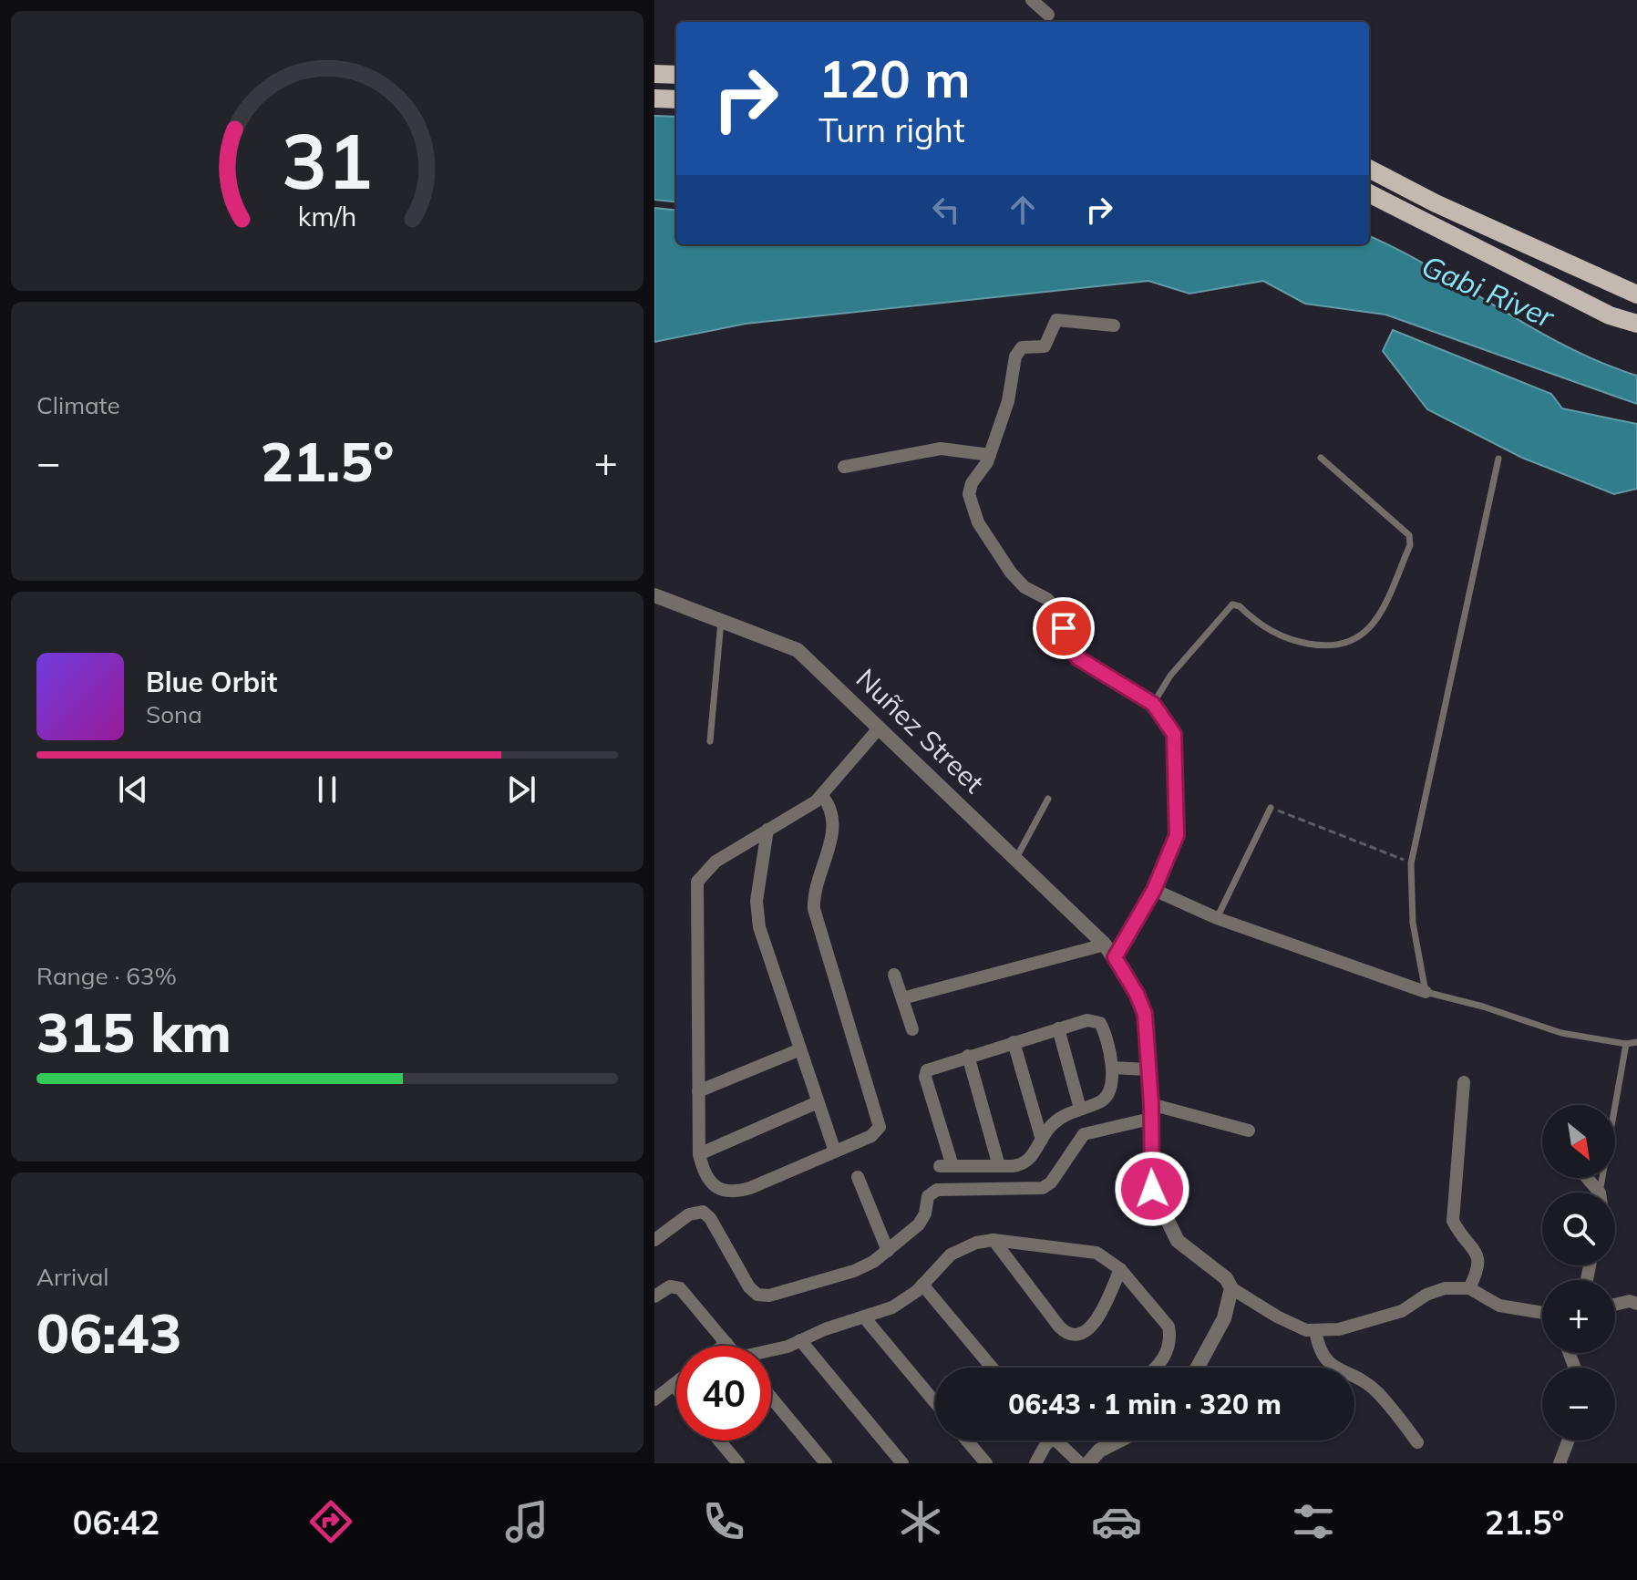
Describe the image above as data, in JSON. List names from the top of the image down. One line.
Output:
{"streets":{"street":["Nuñez Street"]},"water":["Gabi River"],"north":"bottom right","page":{"turn":["120 m","Turn right"],"tile":["Climate",["Range · 63%","315 km"],["Arrival","06:43"]],"heat":["−","21.5°","+"],"song":["Blue Orbit","Sona"],"map_buttons":["+","−"],"limit":"40","trip":"06:43 · 1 min · 320 m","tabs":["06:42","21.5°"],"gauge":["31","km/h"]}}
